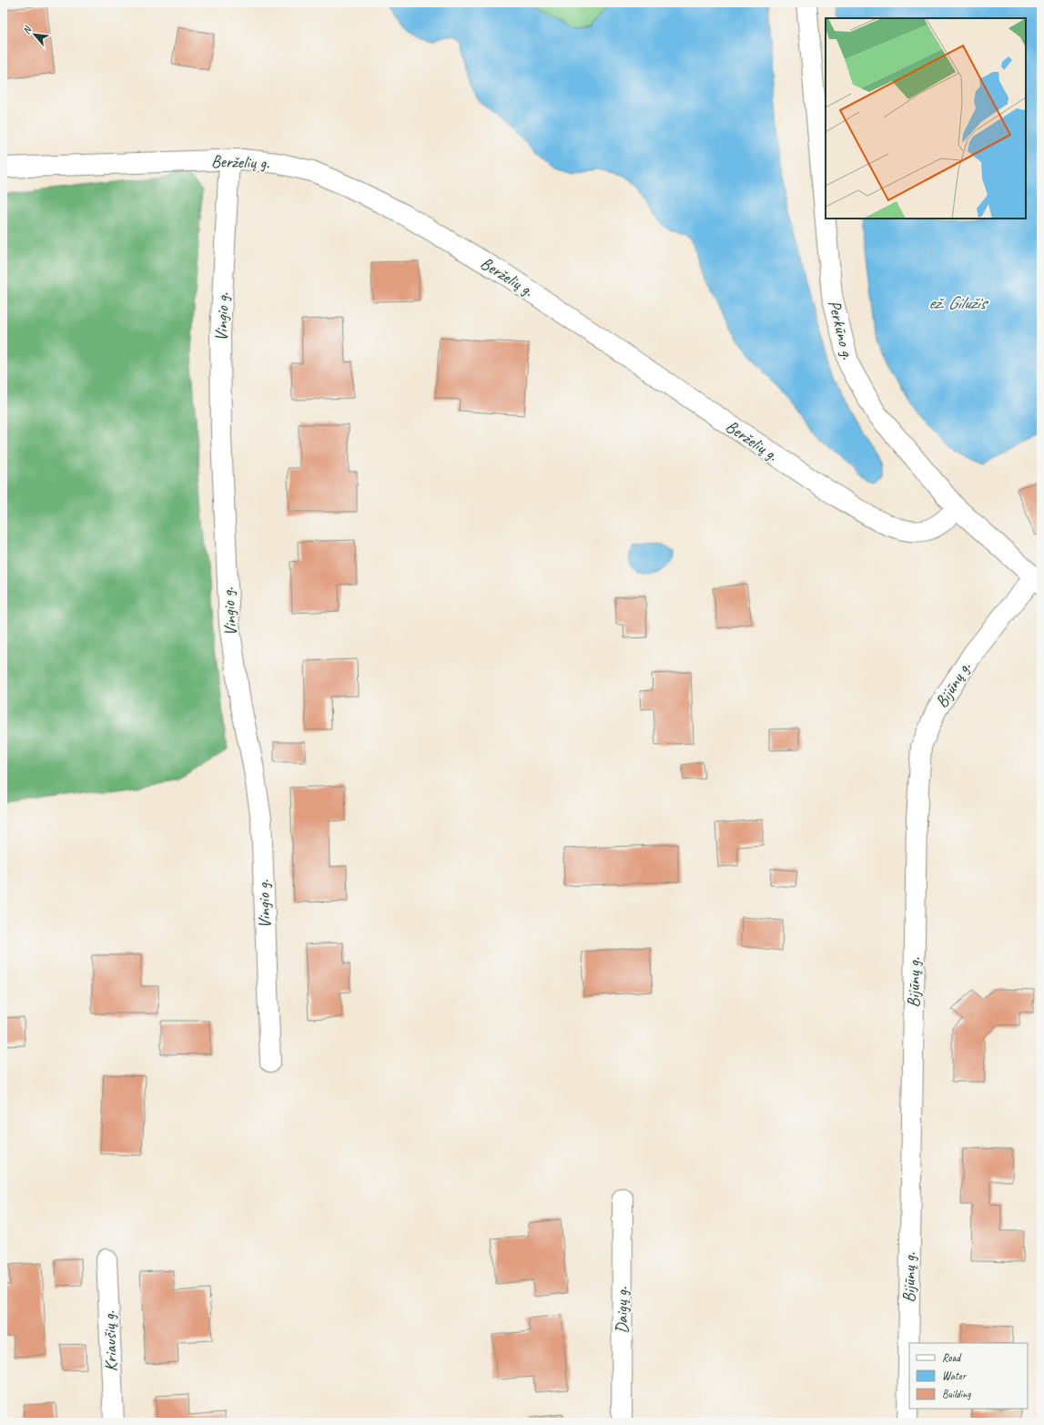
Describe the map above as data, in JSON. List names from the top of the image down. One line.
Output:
{"streets":{"street":["Berželių g.","Vingio g.","Perkūno g.","Bijūnų g.","Daigų g.","Kriaušių g."]},"crossings":[["Berželių g.","Vingio g."],["Berželių g.","Perkūno g."],["Perkūno g.","Bijūnų g."]],"water":["ež. Gilužis"],"legend":["Road","Water","Building"],"north":"top left"}
